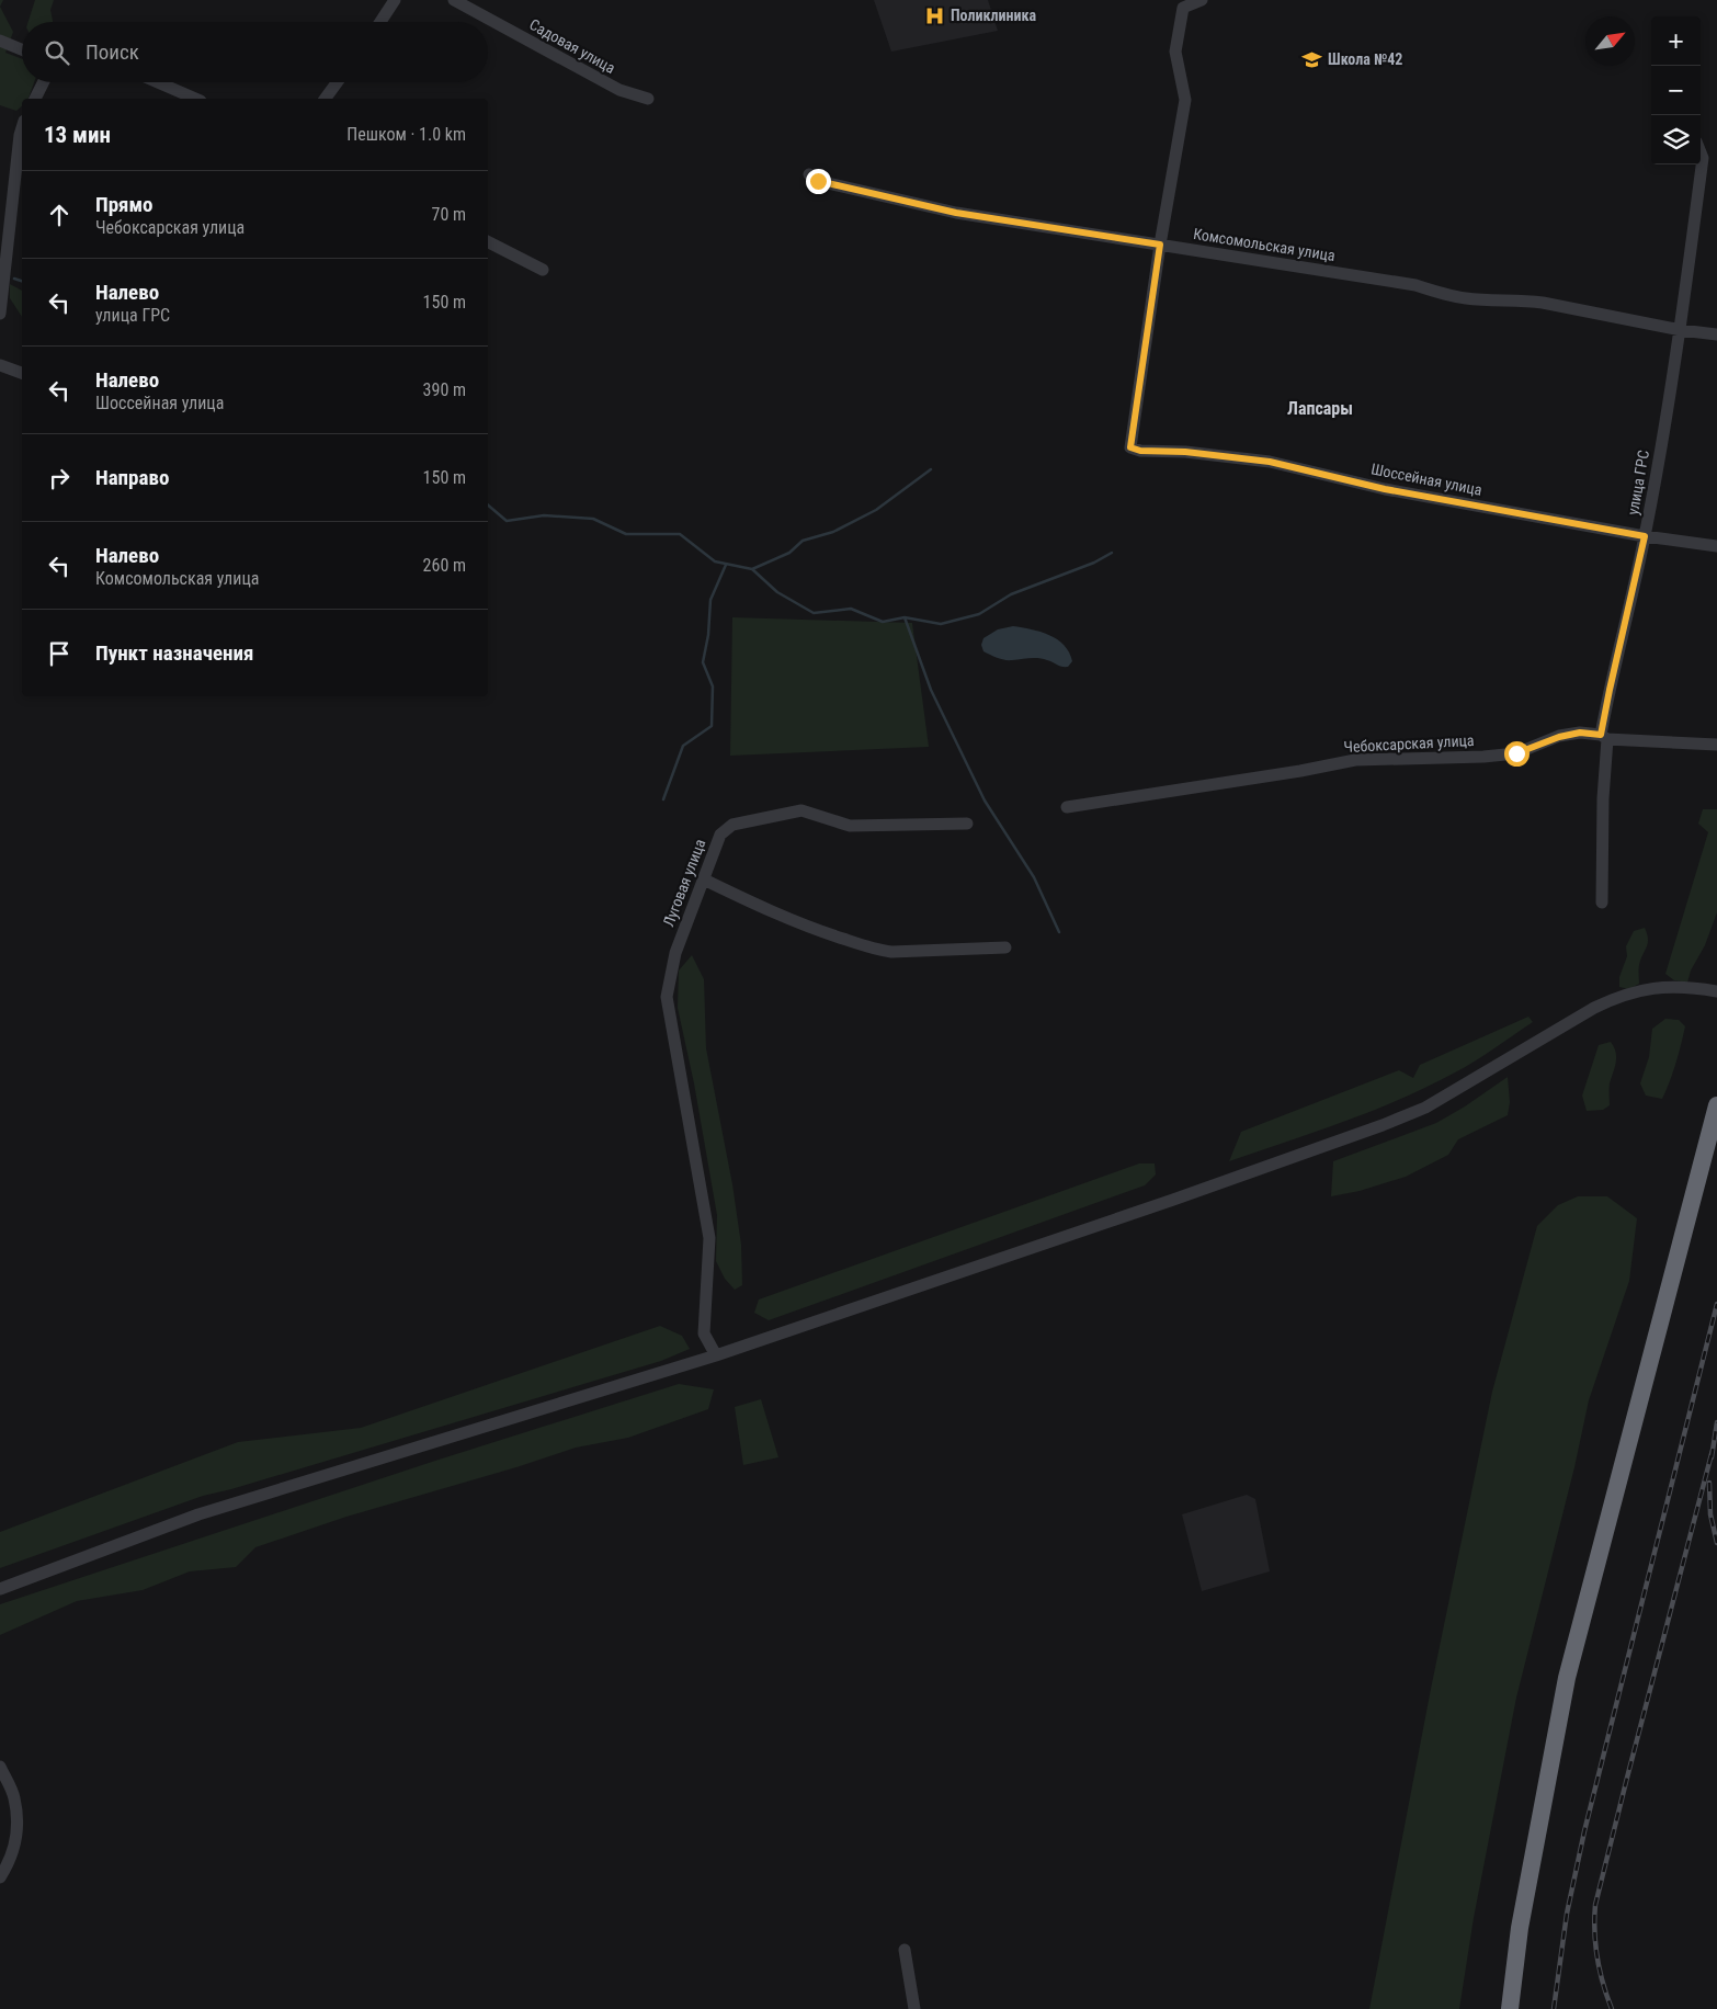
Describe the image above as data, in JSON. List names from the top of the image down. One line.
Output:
{"streets":{"street":["Садовая улица","Комсомольская улица","Шоссейная улица","улица ГРС","Чебоксарская улица","Луговая улица"]},"crossings":[["Комсомольская улица","Шоссейная улица"],["Комсомольская улица","улица ГРС"],["Шоссейная улица","улица ГРС"],["улица ГРС","Чебоксарская улица"]],"districts":["Лапсары"],"places":{"hospital":["Поликлиника"],"school or university":["Школа №42"]},"north":"top right","page":{"map_buttons":["+","−"],"search":"Поиск","heading":["13 мин","Пешком · 1.0 km"],"list":[["Прямо","Чебоксарская улица","70 m"],["Налево","улица ГРС","150 m"],["Налево","Шоссейная улица","390 m"],["Направо","150 m"],["Налево","Комсомольская улица","260 m"],"Пункт назначения"]}}
